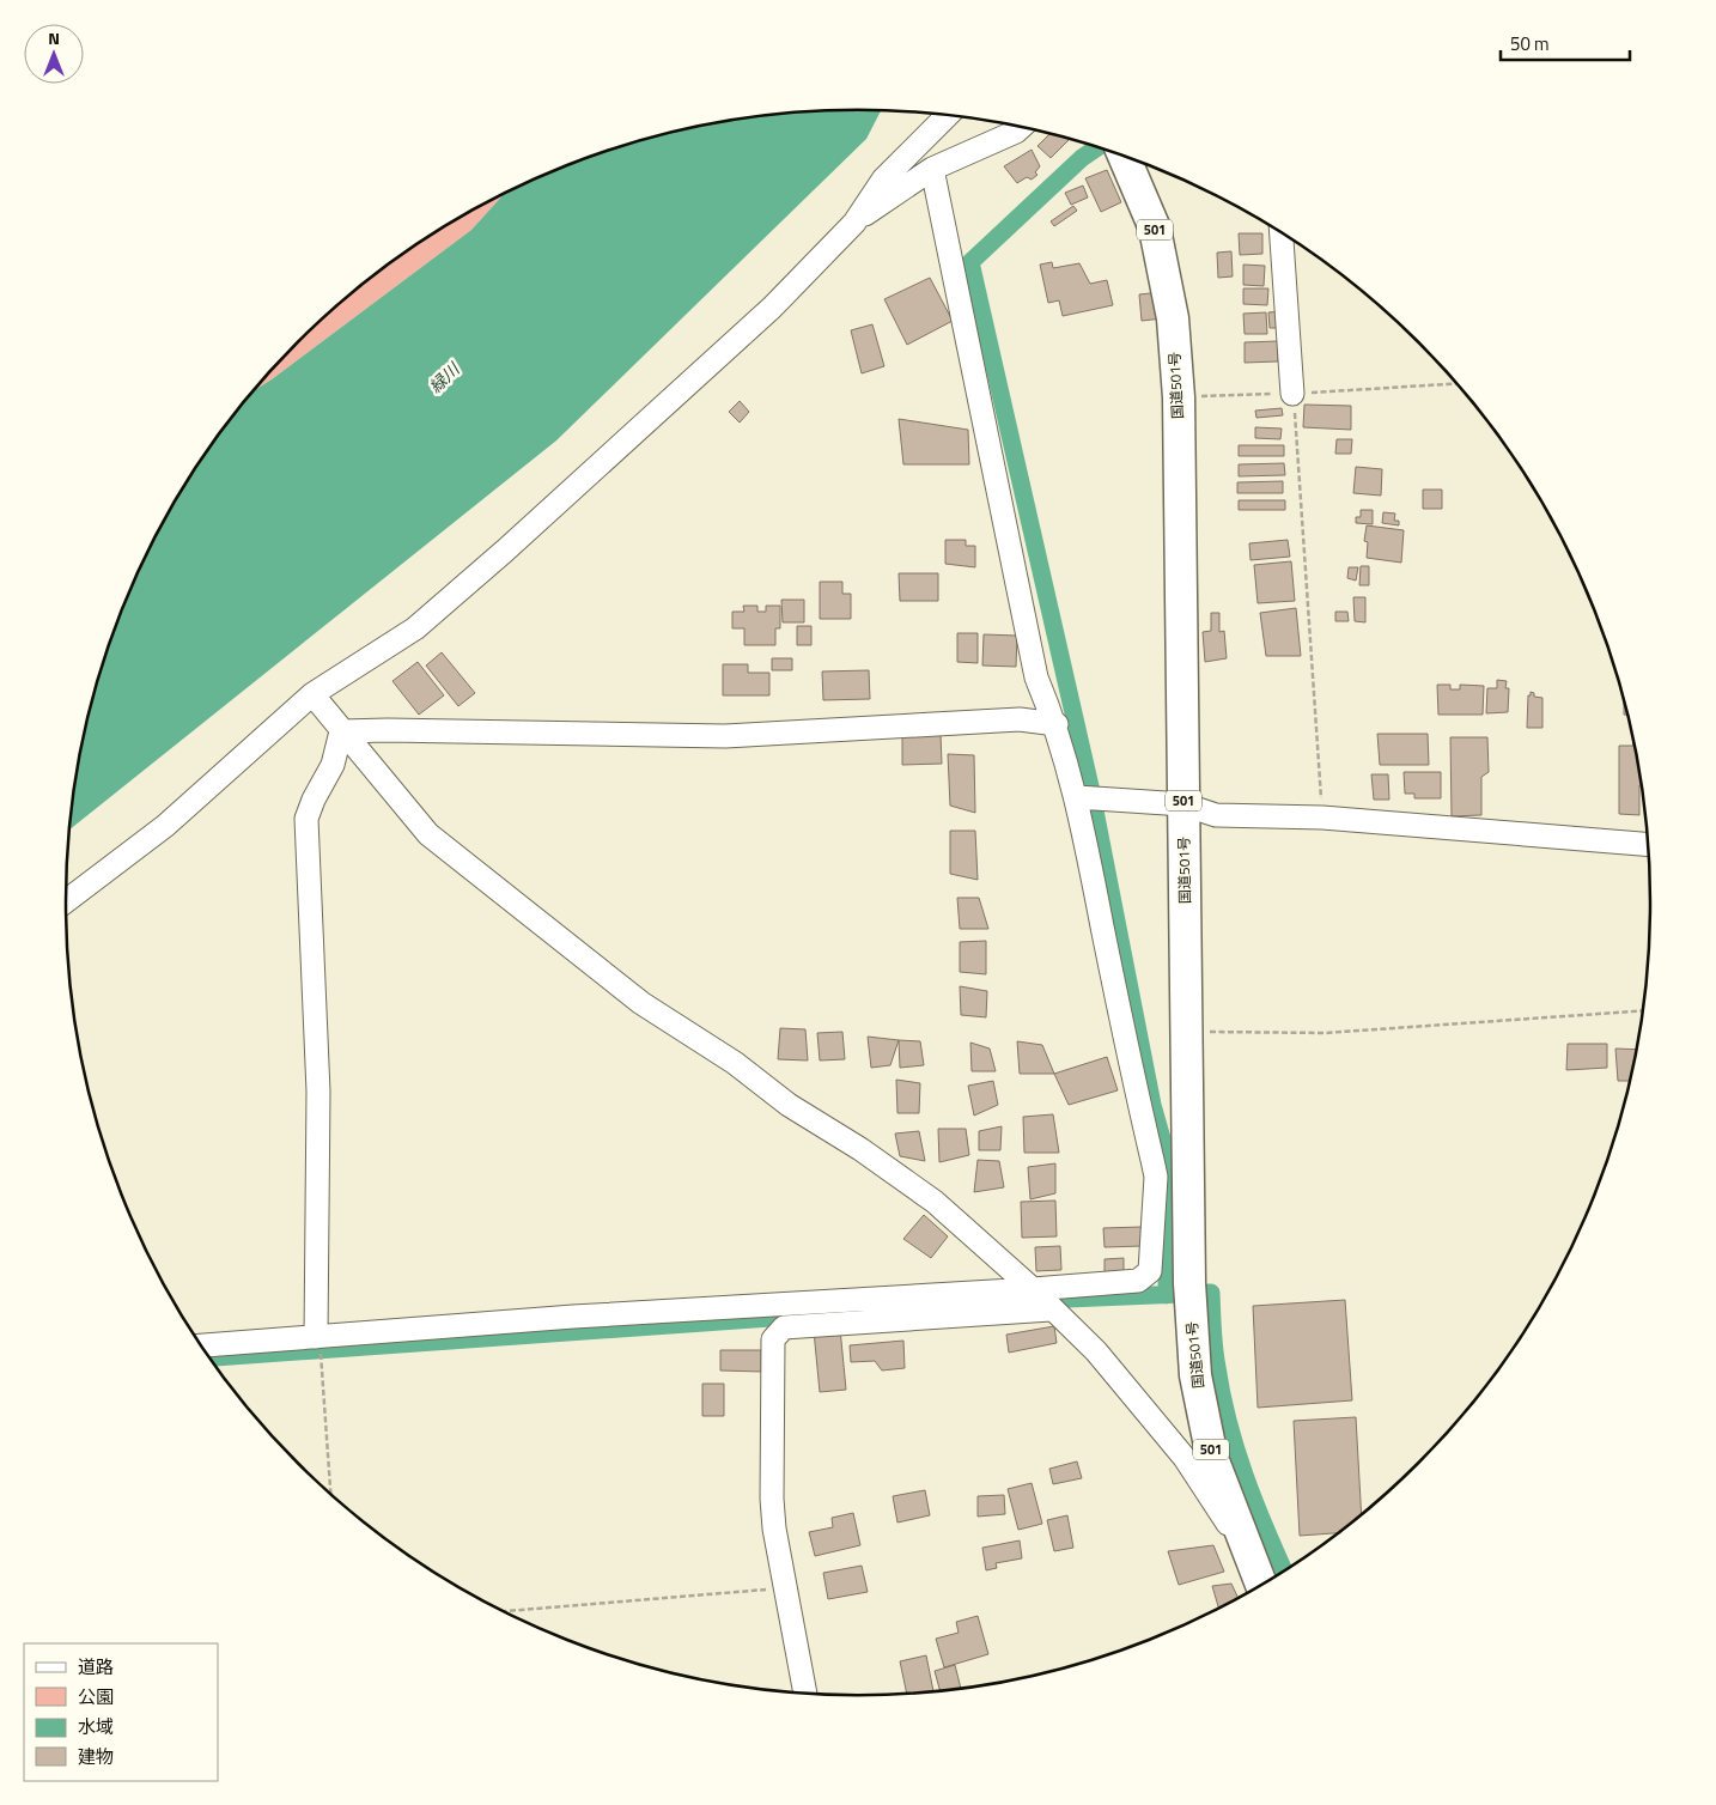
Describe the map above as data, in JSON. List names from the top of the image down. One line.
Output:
{"streets":{"highway":["501","国道501号"]},"water":["緑川"],"legend":["道路","公園","水域","建物"],"scale_bar":"50 m","north":"top"}
